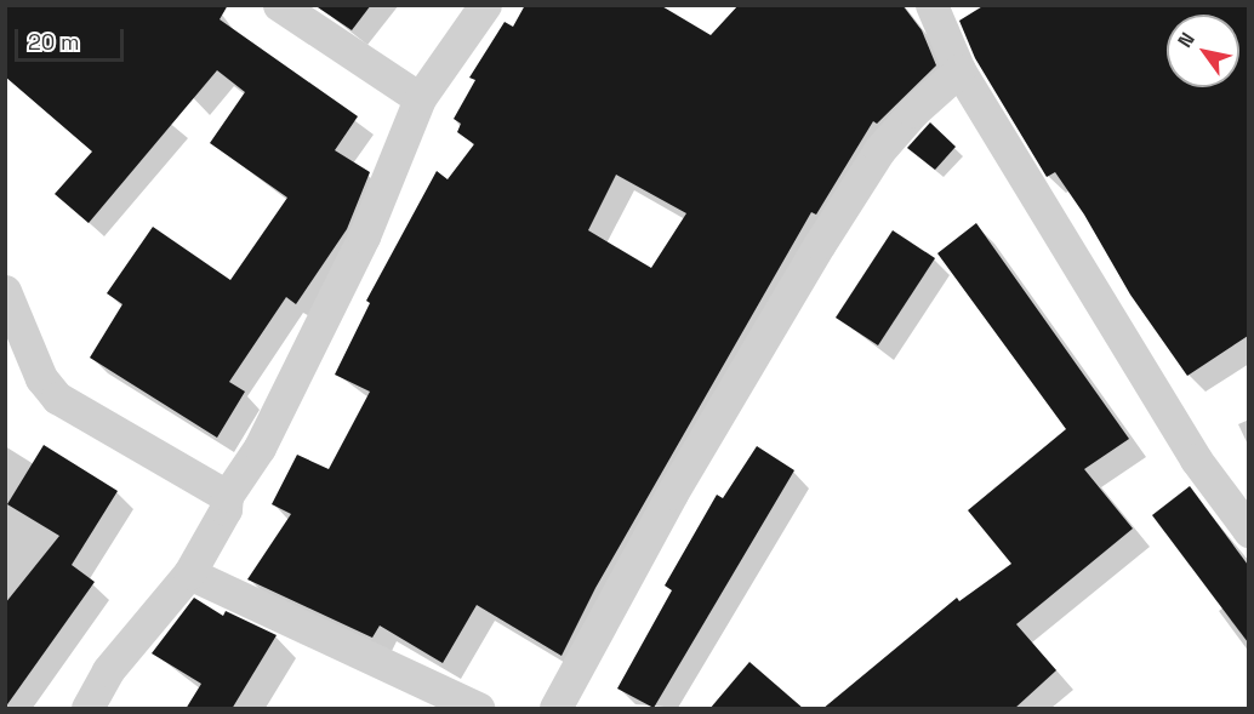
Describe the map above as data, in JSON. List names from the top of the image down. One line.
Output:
{"scale_bar":"20 m","north":"top left"}
